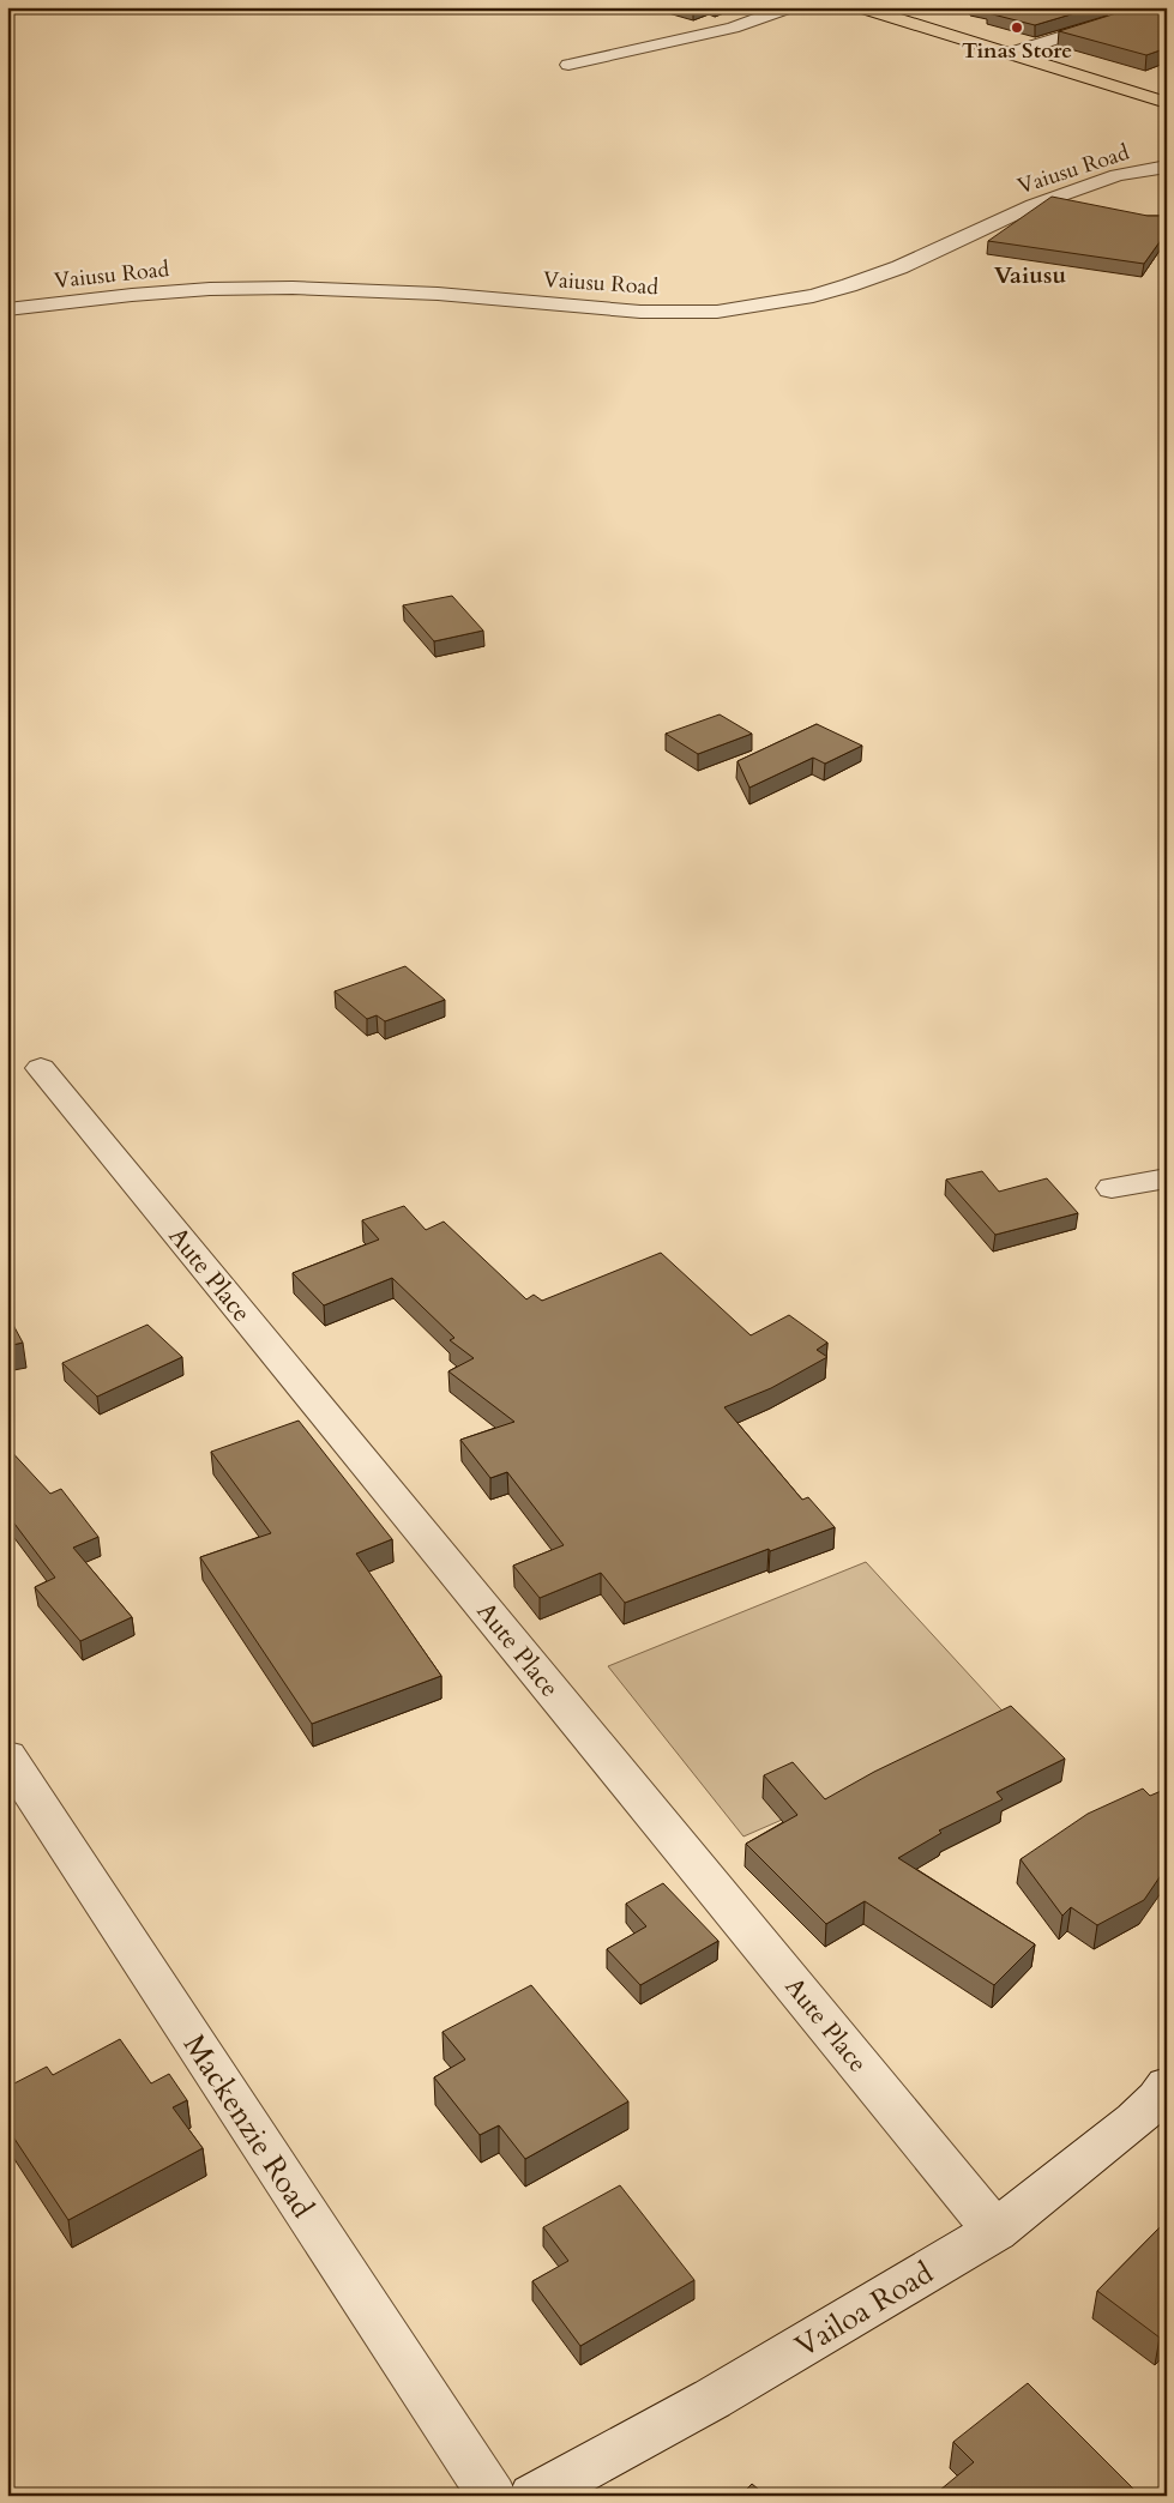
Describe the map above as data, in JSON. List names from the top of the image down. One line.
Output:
{"streets":{"street":["Vaiusu Road","Aute Place","Mackenzie Road","Vailoa Road"]},"crossings":[["Aute Place","Vailoa Road"]],"districts":["Vaiusu"],"places":["Tinas Store"]}
